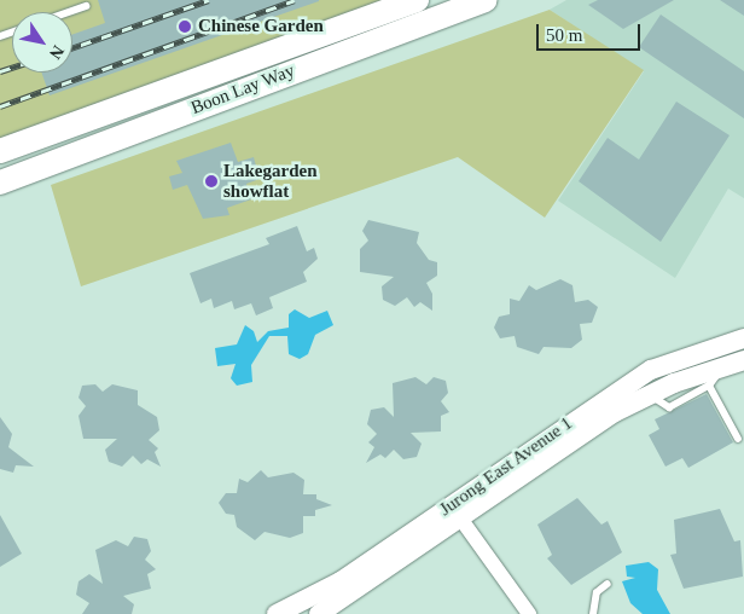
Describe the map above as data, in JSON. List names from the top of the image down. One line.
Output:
{"streets":{"main road":["Boon Lay Way"],"street":["Jurong East Avenue 1"]},"places":["Chinese Garden","Lakegarden showflat"],"scale_bar":"50 m","north":"bottom right"}
